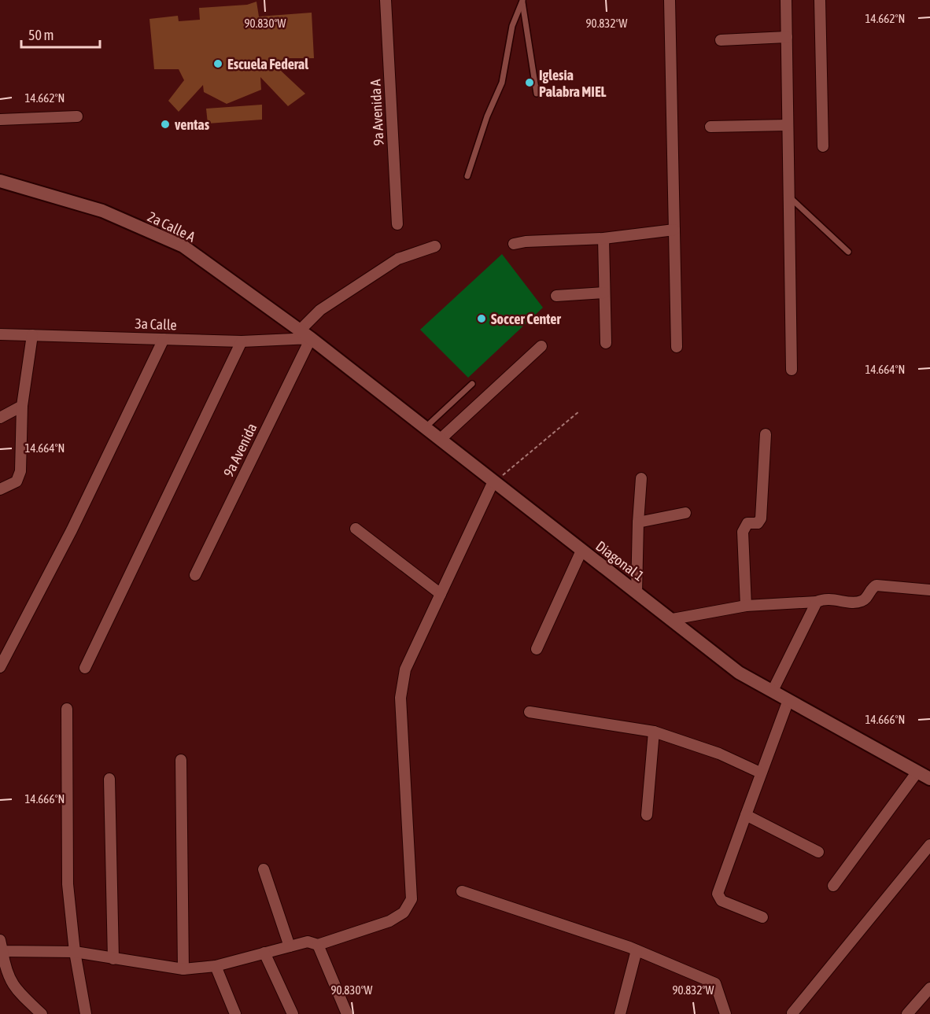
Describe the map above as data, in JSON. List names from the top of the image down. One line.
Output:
{"streets":{"street":["9a Avenida A","2a Calle A","3a Calle","9a Avenida","Diagonal 1"]},"crossings":[["2a Calle A","3a Calle"],["2a Calle A","9a Avenida"],["2a Calle A","Diagonal 1"],["3a Calle","9a Avenida"],["3a Calle","Diagonal 1"],["9a Avenida","Diagonal 1"]],"places":["Escuela Federal","Iglesia Palabra MIEL","ventas","Soccer Center"],"scale_bar":"50 m","coordinates":["14.662°N","90.830°W","90.832°W","14.664°N","14.666°N"]}
